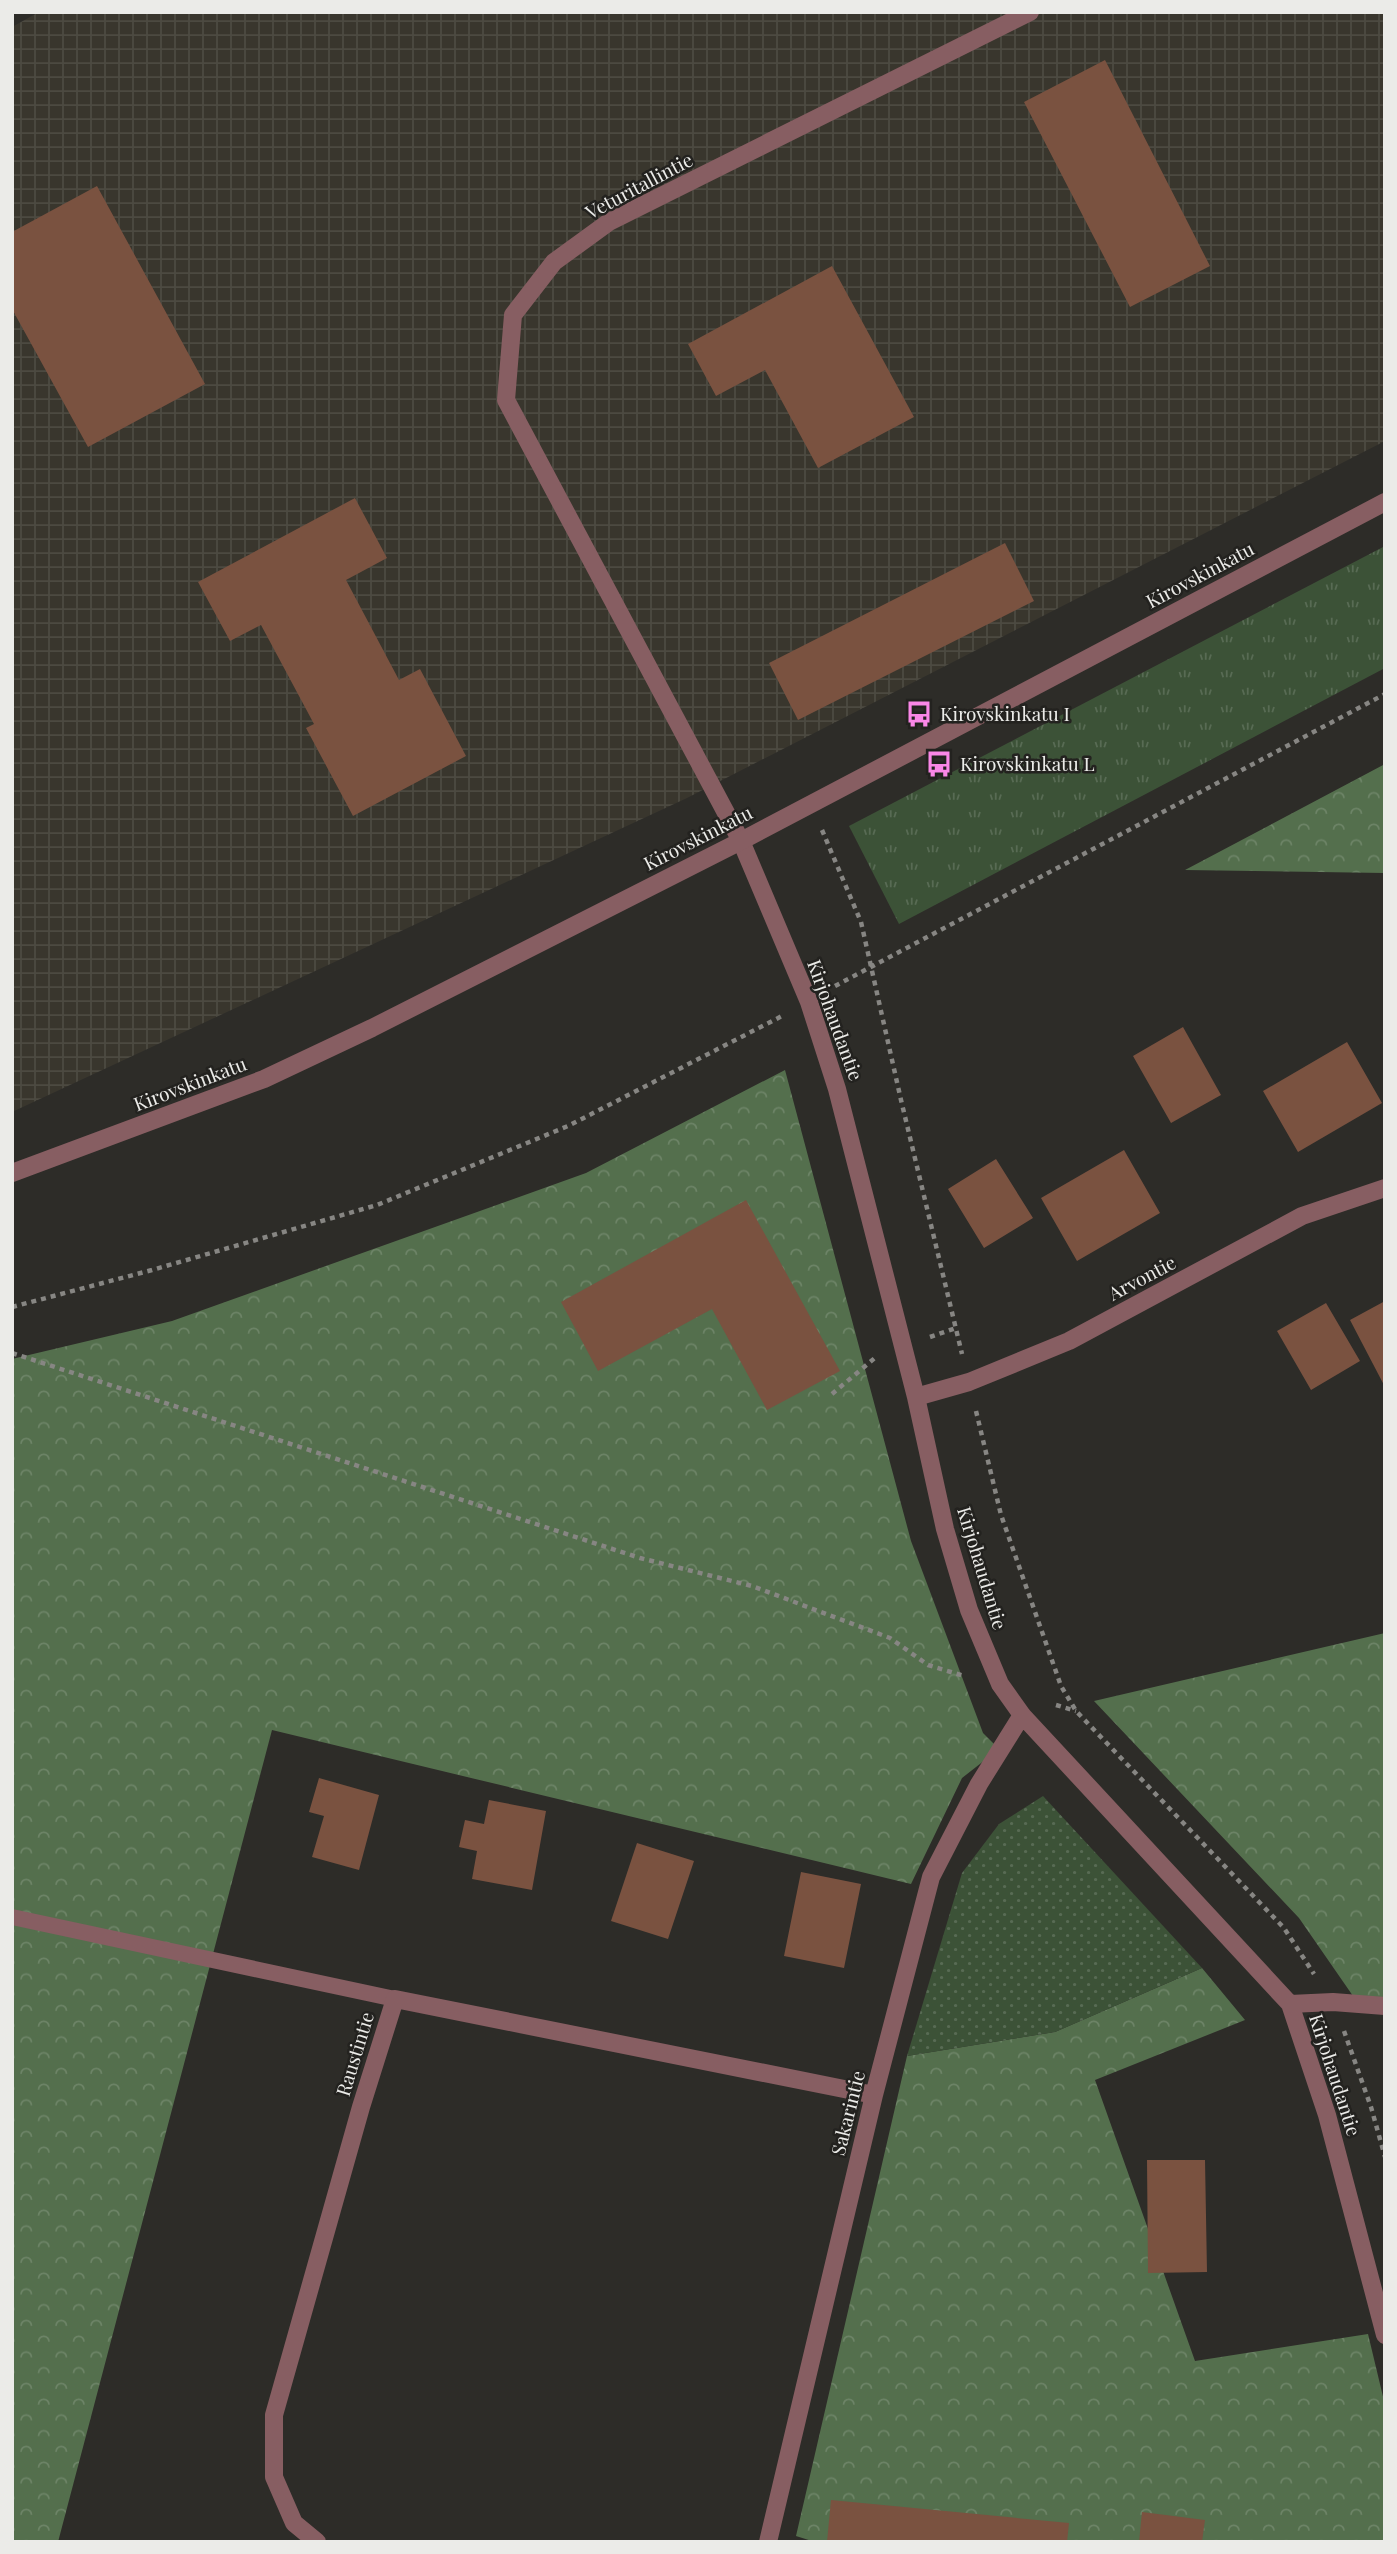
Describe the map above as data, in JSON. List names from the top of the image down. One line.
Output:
{"streets":{"street":["Veturitallintie","Kirovskinkatu","Kirjohaudantie","Arvontie","Raustintie","Sakarintie"]},"crossings":[["Veturitallintie","Kirovskinkatu"],["Veturitallintie","Kirjohaudantie"],["Kirovskinkatu","Kirjohaudantie"],["Kirjohaudantie","Arvontie"],["Kirjohaudantie","Sakarintie"],["Raustintie","Sakarintie"]],"places":{"bus stop":["Kirovskinkatu I","Kirovskinkatu L"]}}
